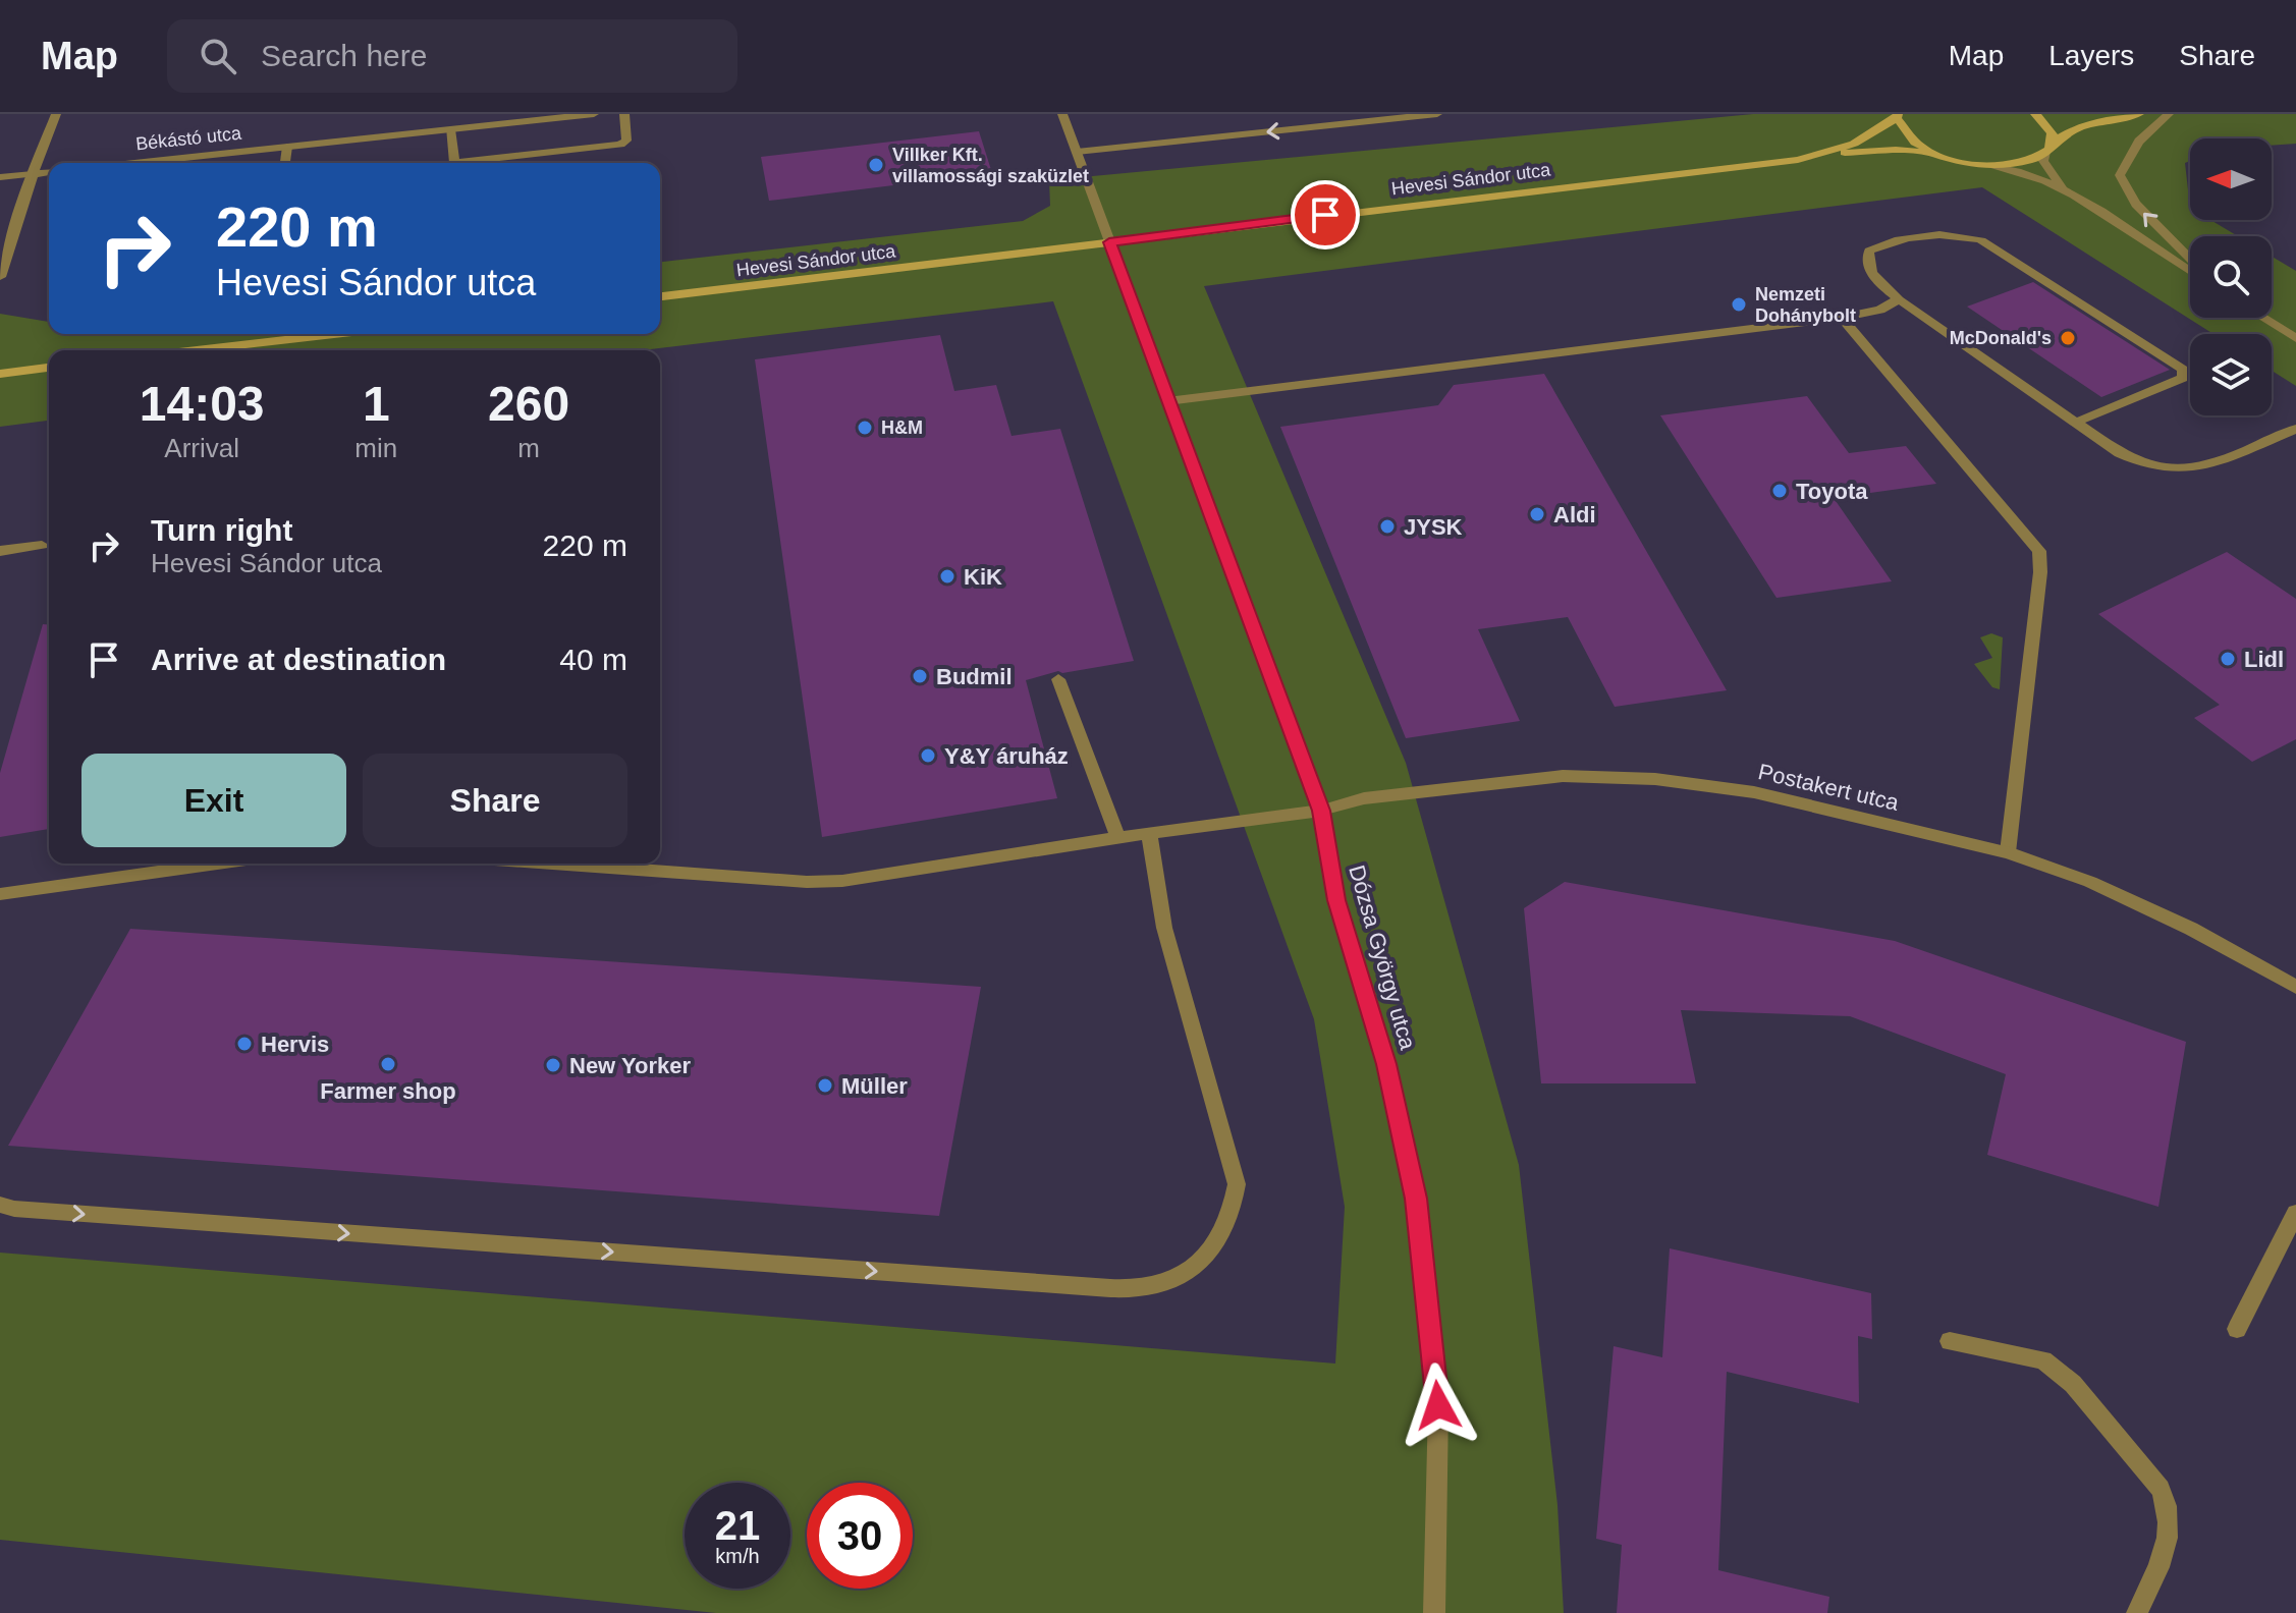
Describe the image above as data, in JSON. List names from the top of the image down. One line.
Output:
{"streets":{"main road":["Hevesi Sándor utca"],"street":["Békástó utca","Postakert utca","Dózsa György utca"]},"crossings":[["Hevesi Sándor utca","Dózsa György utca"],["Postakert utca","Dózsa György utca"]],"places":["Villker Kft. villamossági szaküzlet","Nemzeti Dohánybolt","McDonald's","H&M","Toyota","Aldi","JYSK","KiK","Lidl","Budmil","Y&Y áruház","Hervis","Farmer shop","New Yorker","Müller"],"north":"left","page":{"header":"Map","search":"Search here","nav":["Map","Layers","Share"],"turn":["220 m","Hevesi Sándor utca"],"eta":["14:03","Arrival","1","min","260","m"],"list":[{"name":"Turn right","note":"Hevesi Sándor utca","value":"220 m"},{"name":"Arrive at destination","value":"40 m"}],"buttons":["Exit","Share"],"speed":"21 km/h","limit":"30"}}
